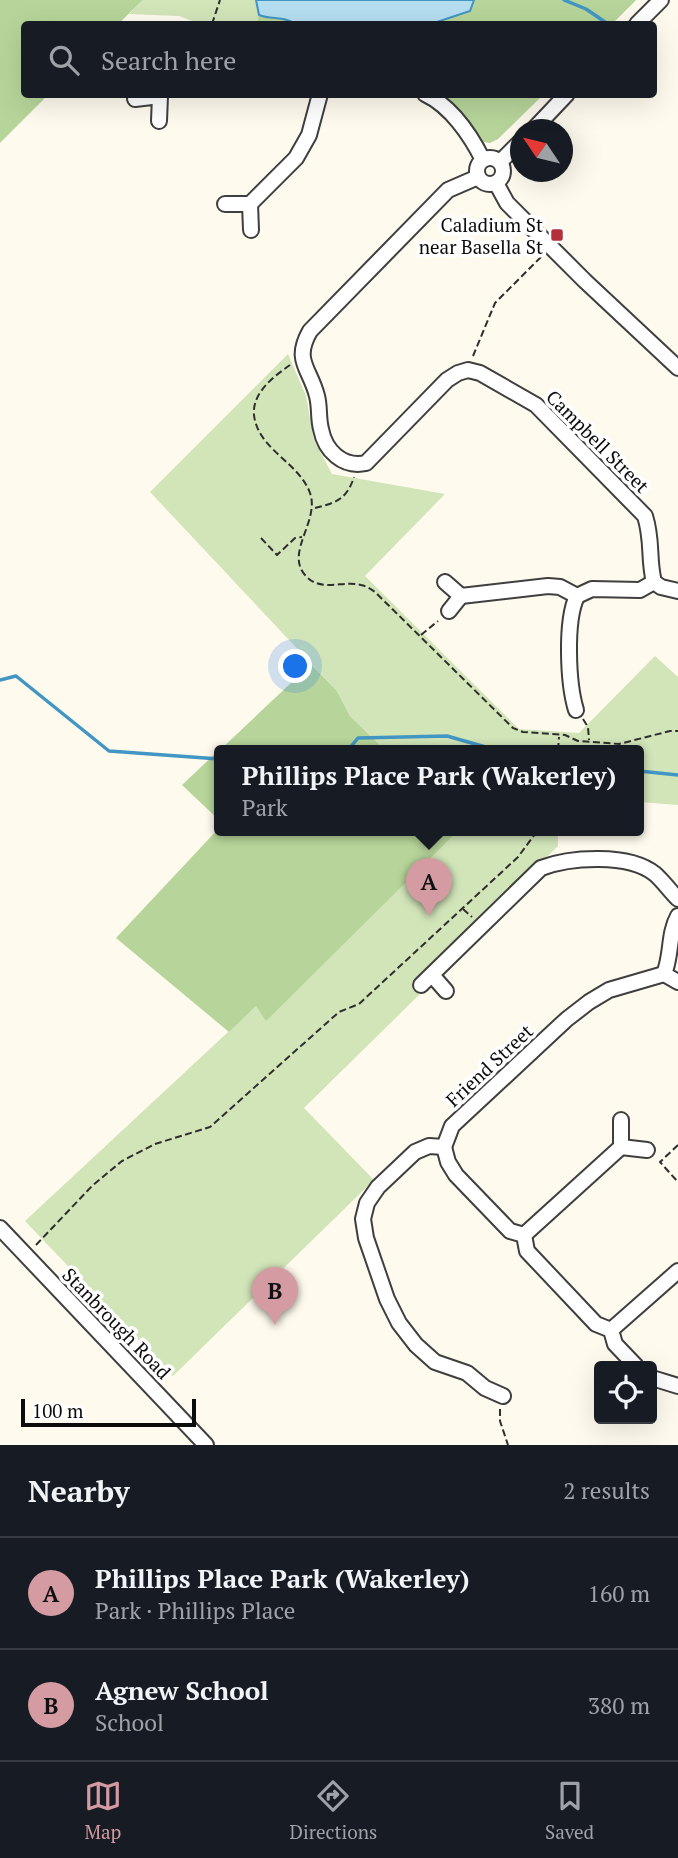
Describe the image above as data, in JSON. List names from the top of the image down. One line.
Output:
{"streets":{"street":["Campbell Street","Friend Street","Stanbrough Road"]},"places":{"transit":["Caladium St near Basella St"]},"scale_bar":"100 m","north":"top left","page":{"search":"Search here","popup":["Phillips Place Park (Wakerley)","Park"],"pins":["A","B"],"scale":"100 m","heading":["Nearby","2 results"],"list":[{"mark":"A","name":"Phillips Place Park (Wakerley)","note":"Park · Phillips Place","value":"160 m"},{"mark":"B","name":"Agnew School","note":"School","value":"380 m"}],"nav":["Map","Directions","Saved"]}}
